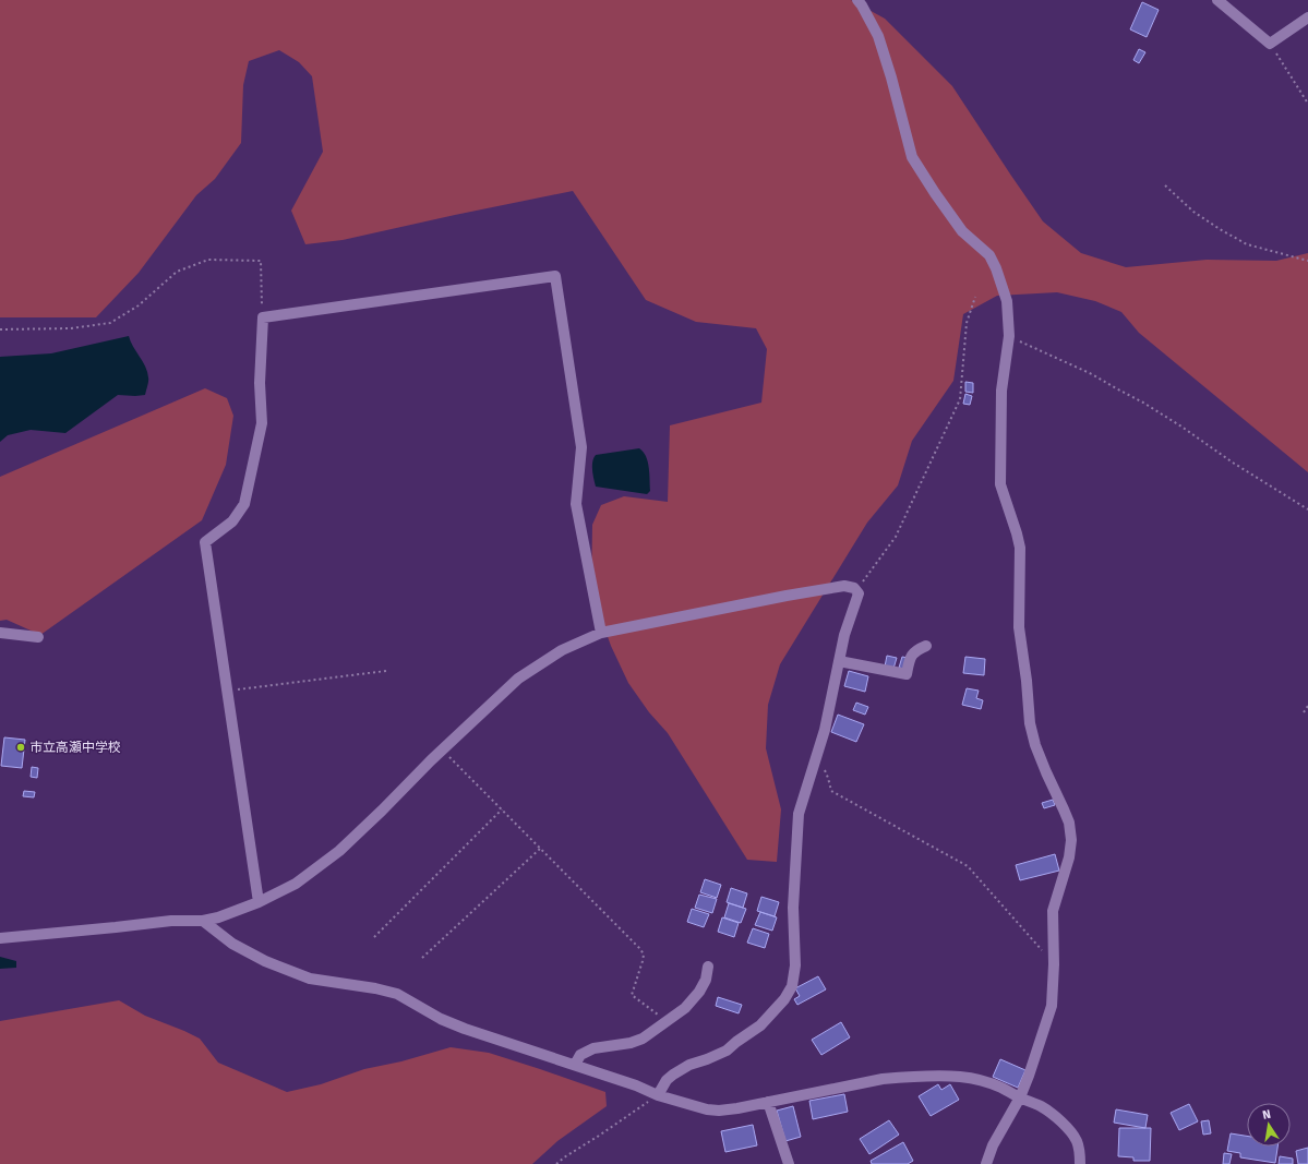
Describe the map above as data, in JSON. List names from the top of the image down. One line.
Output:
{"places":["市立高瀬中学校"],"north":"top"}
